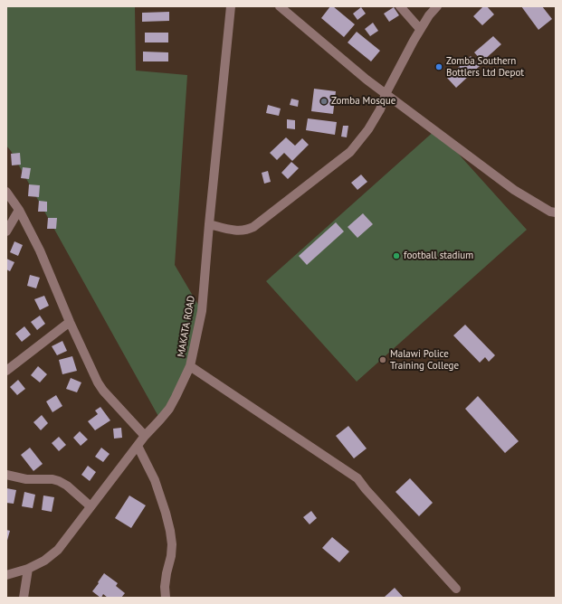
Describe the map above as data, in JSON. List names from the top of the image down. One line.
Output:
{"streets":{"street":["MAKATA ROAD"]},"places":["Zomba Southern Bottlers Ltd Depot","Zomba Mosque","football stadium","Malawi Police Training College"]}
